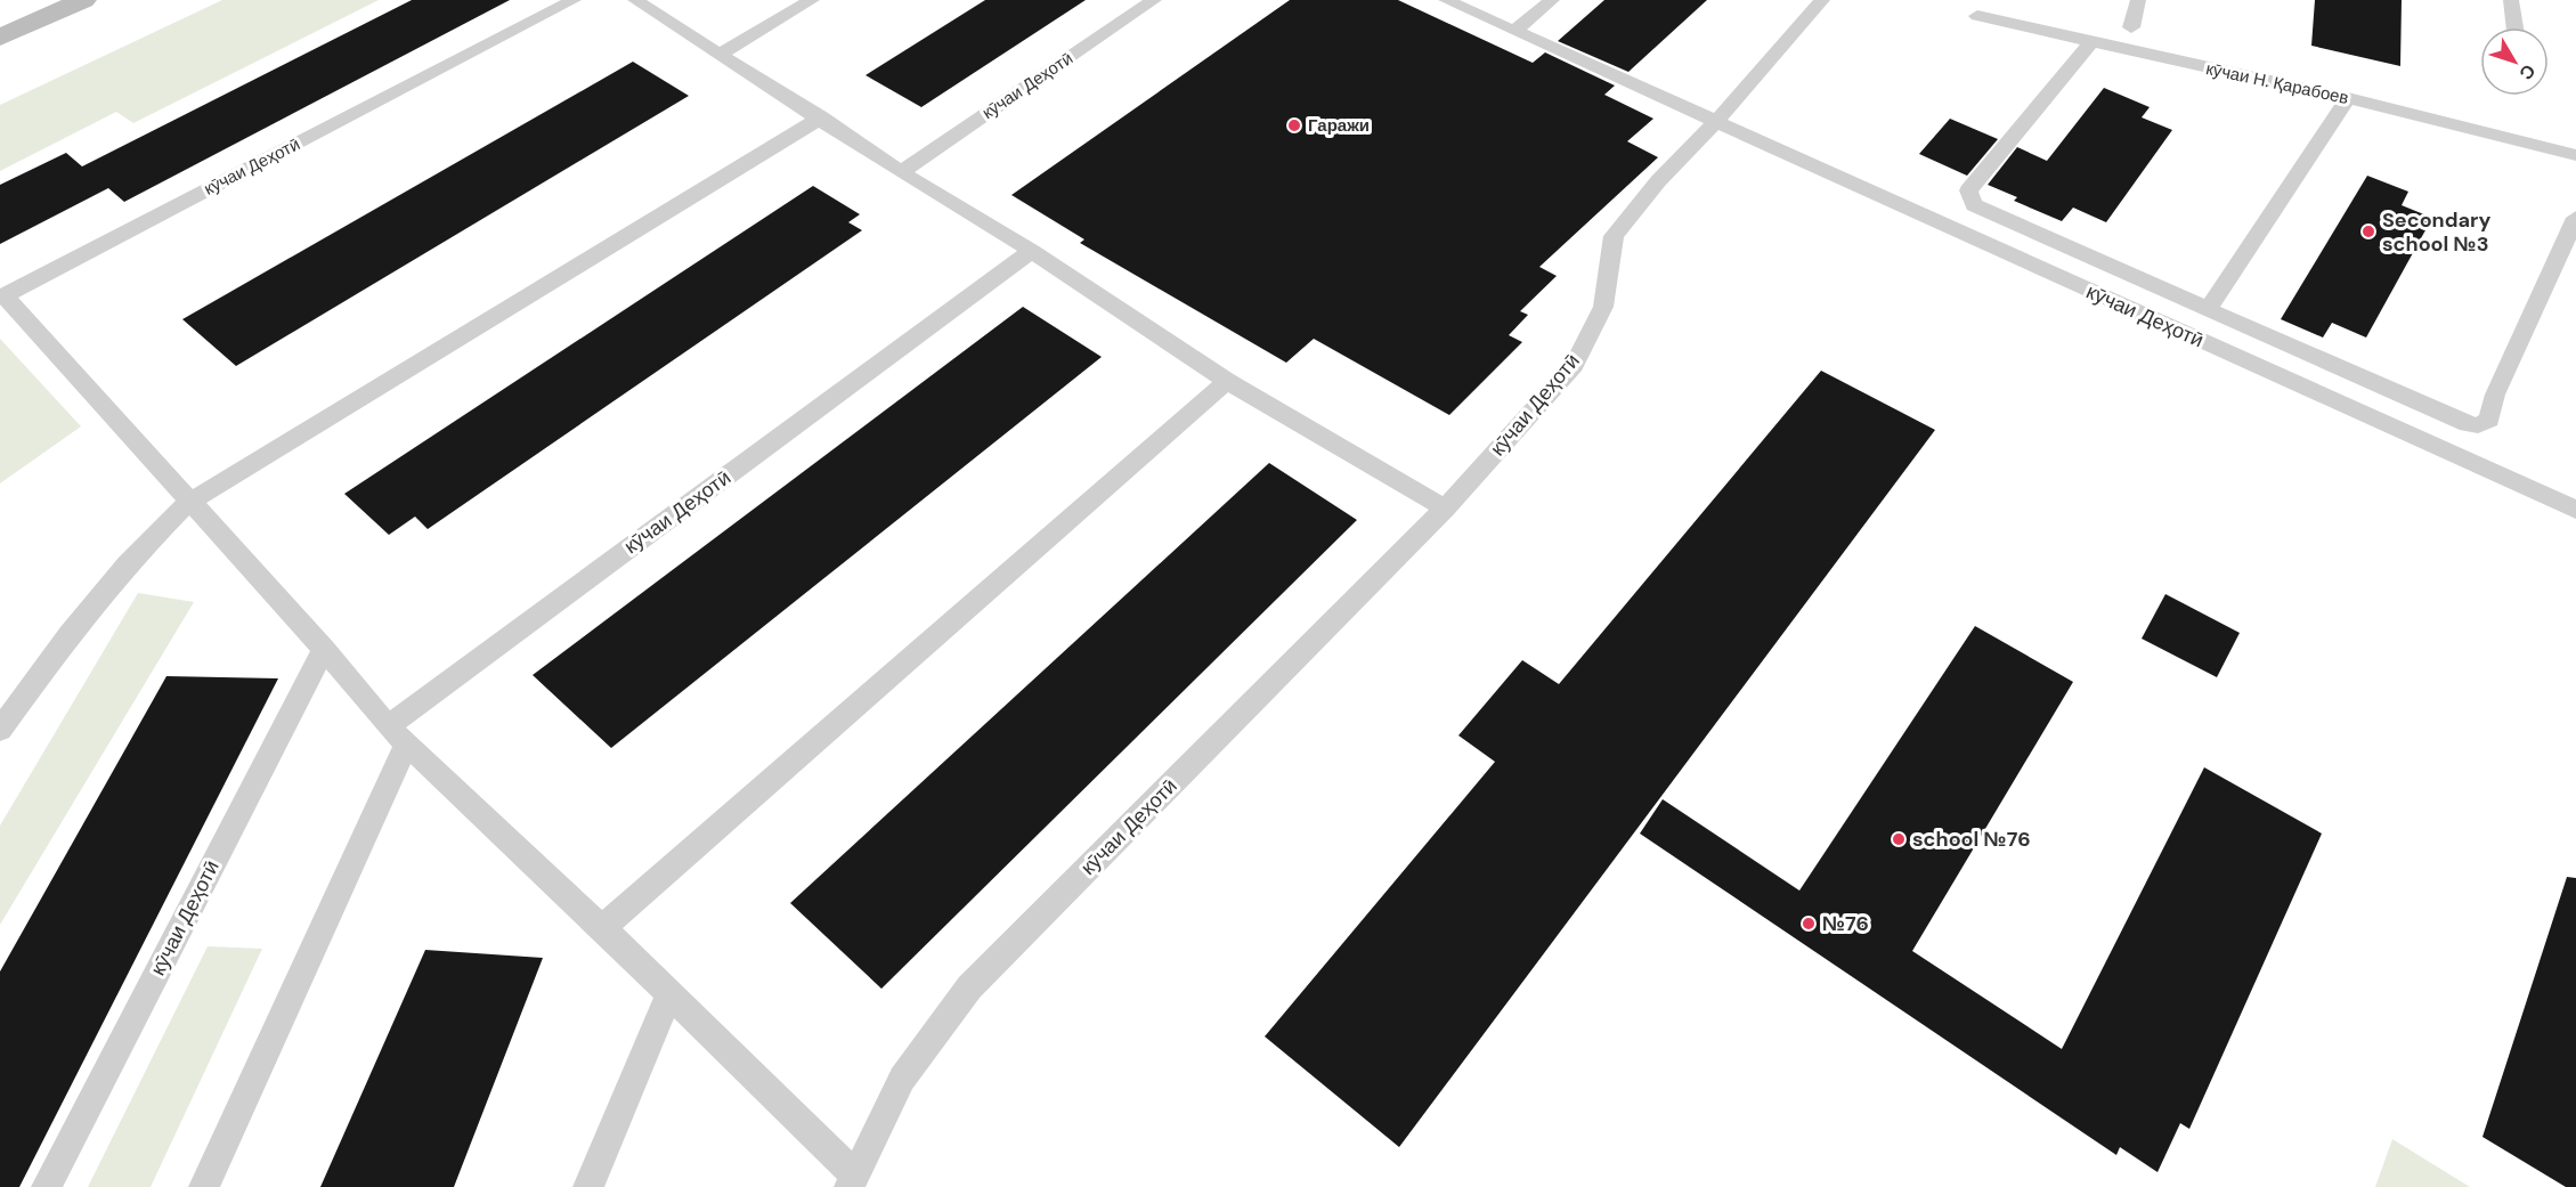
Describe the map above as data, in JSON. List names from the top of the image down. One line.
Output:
{"streets":{"lane":["кӯчаи Н. Қарабоев","кӯчаи Деҳотӣ"]},"places":["Гаражи","Secondary school №3","school №76","№76"],"north":"bottom right"}
